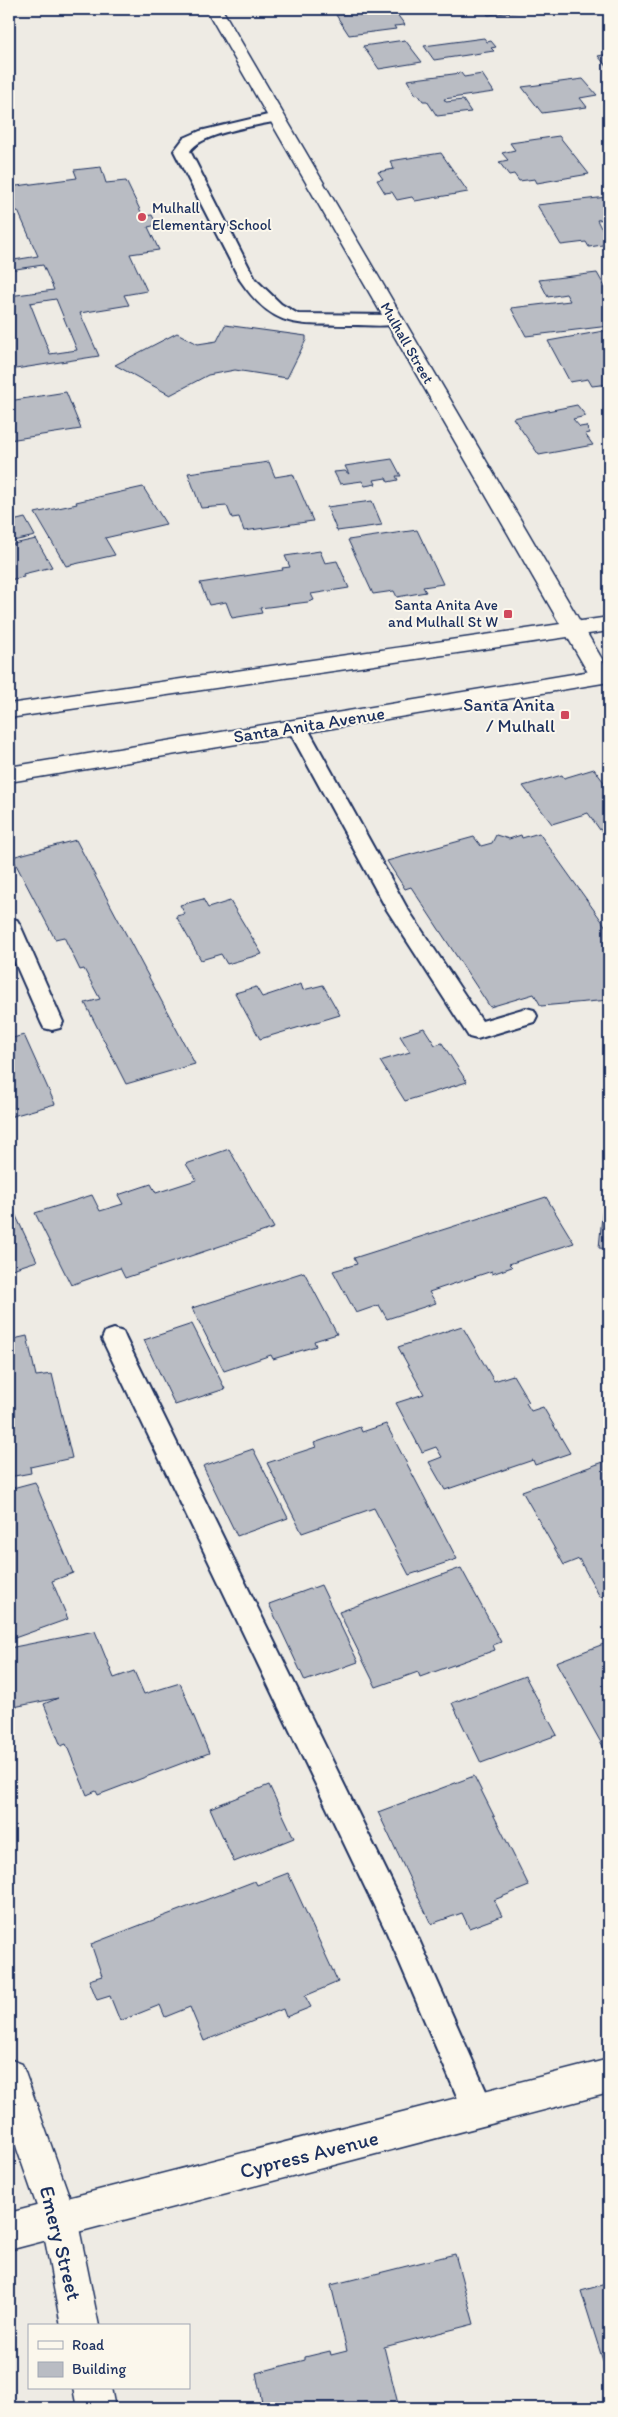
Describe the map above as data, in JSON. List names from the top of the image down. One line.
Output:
{"streets":{"street":["Mulhall Street","Santa Anita Avenue","Cypress Avenue","Emery Street"]},"crossings":[["Mulhall Street","Santa Anita Avenue"],["Cypress Avenue","Emery Street"]],"places":{"other":["Mulhall Elementary School"],"transit":["Santa Anita Ave and Mulhall St W","Santa Anita / Mulhall"]},"legend":["Road","Building"]}
